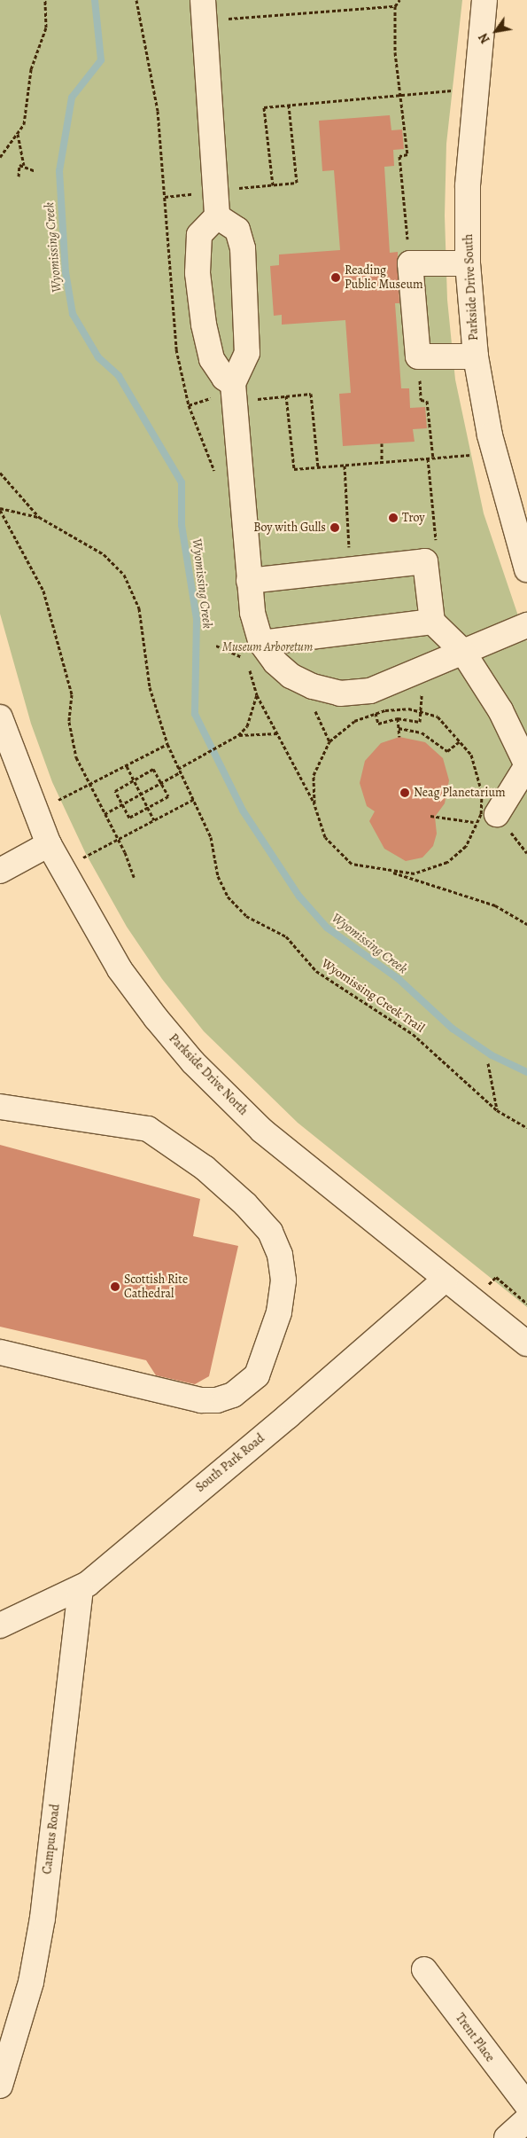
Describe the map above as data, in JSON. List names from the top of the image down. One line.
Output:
{"streets":{"street":["Parkside Drive South","Parkside Drive North","South Park Road","Campus Road","Trent Place"],"path":["Wyomissing Creek Trail"]},"crossings":[["Parkside Drive North","South Park Road"],["South Park Road","Campus Road"]],"water":["Wyomissing Creek"],"parks":["Museum Arboretum"],"places":["Reading Public Museum","Troy","Boy with Gulls","Neag Planetarium","Scottish Rite Cathedral"],"north":"bottom left"}
